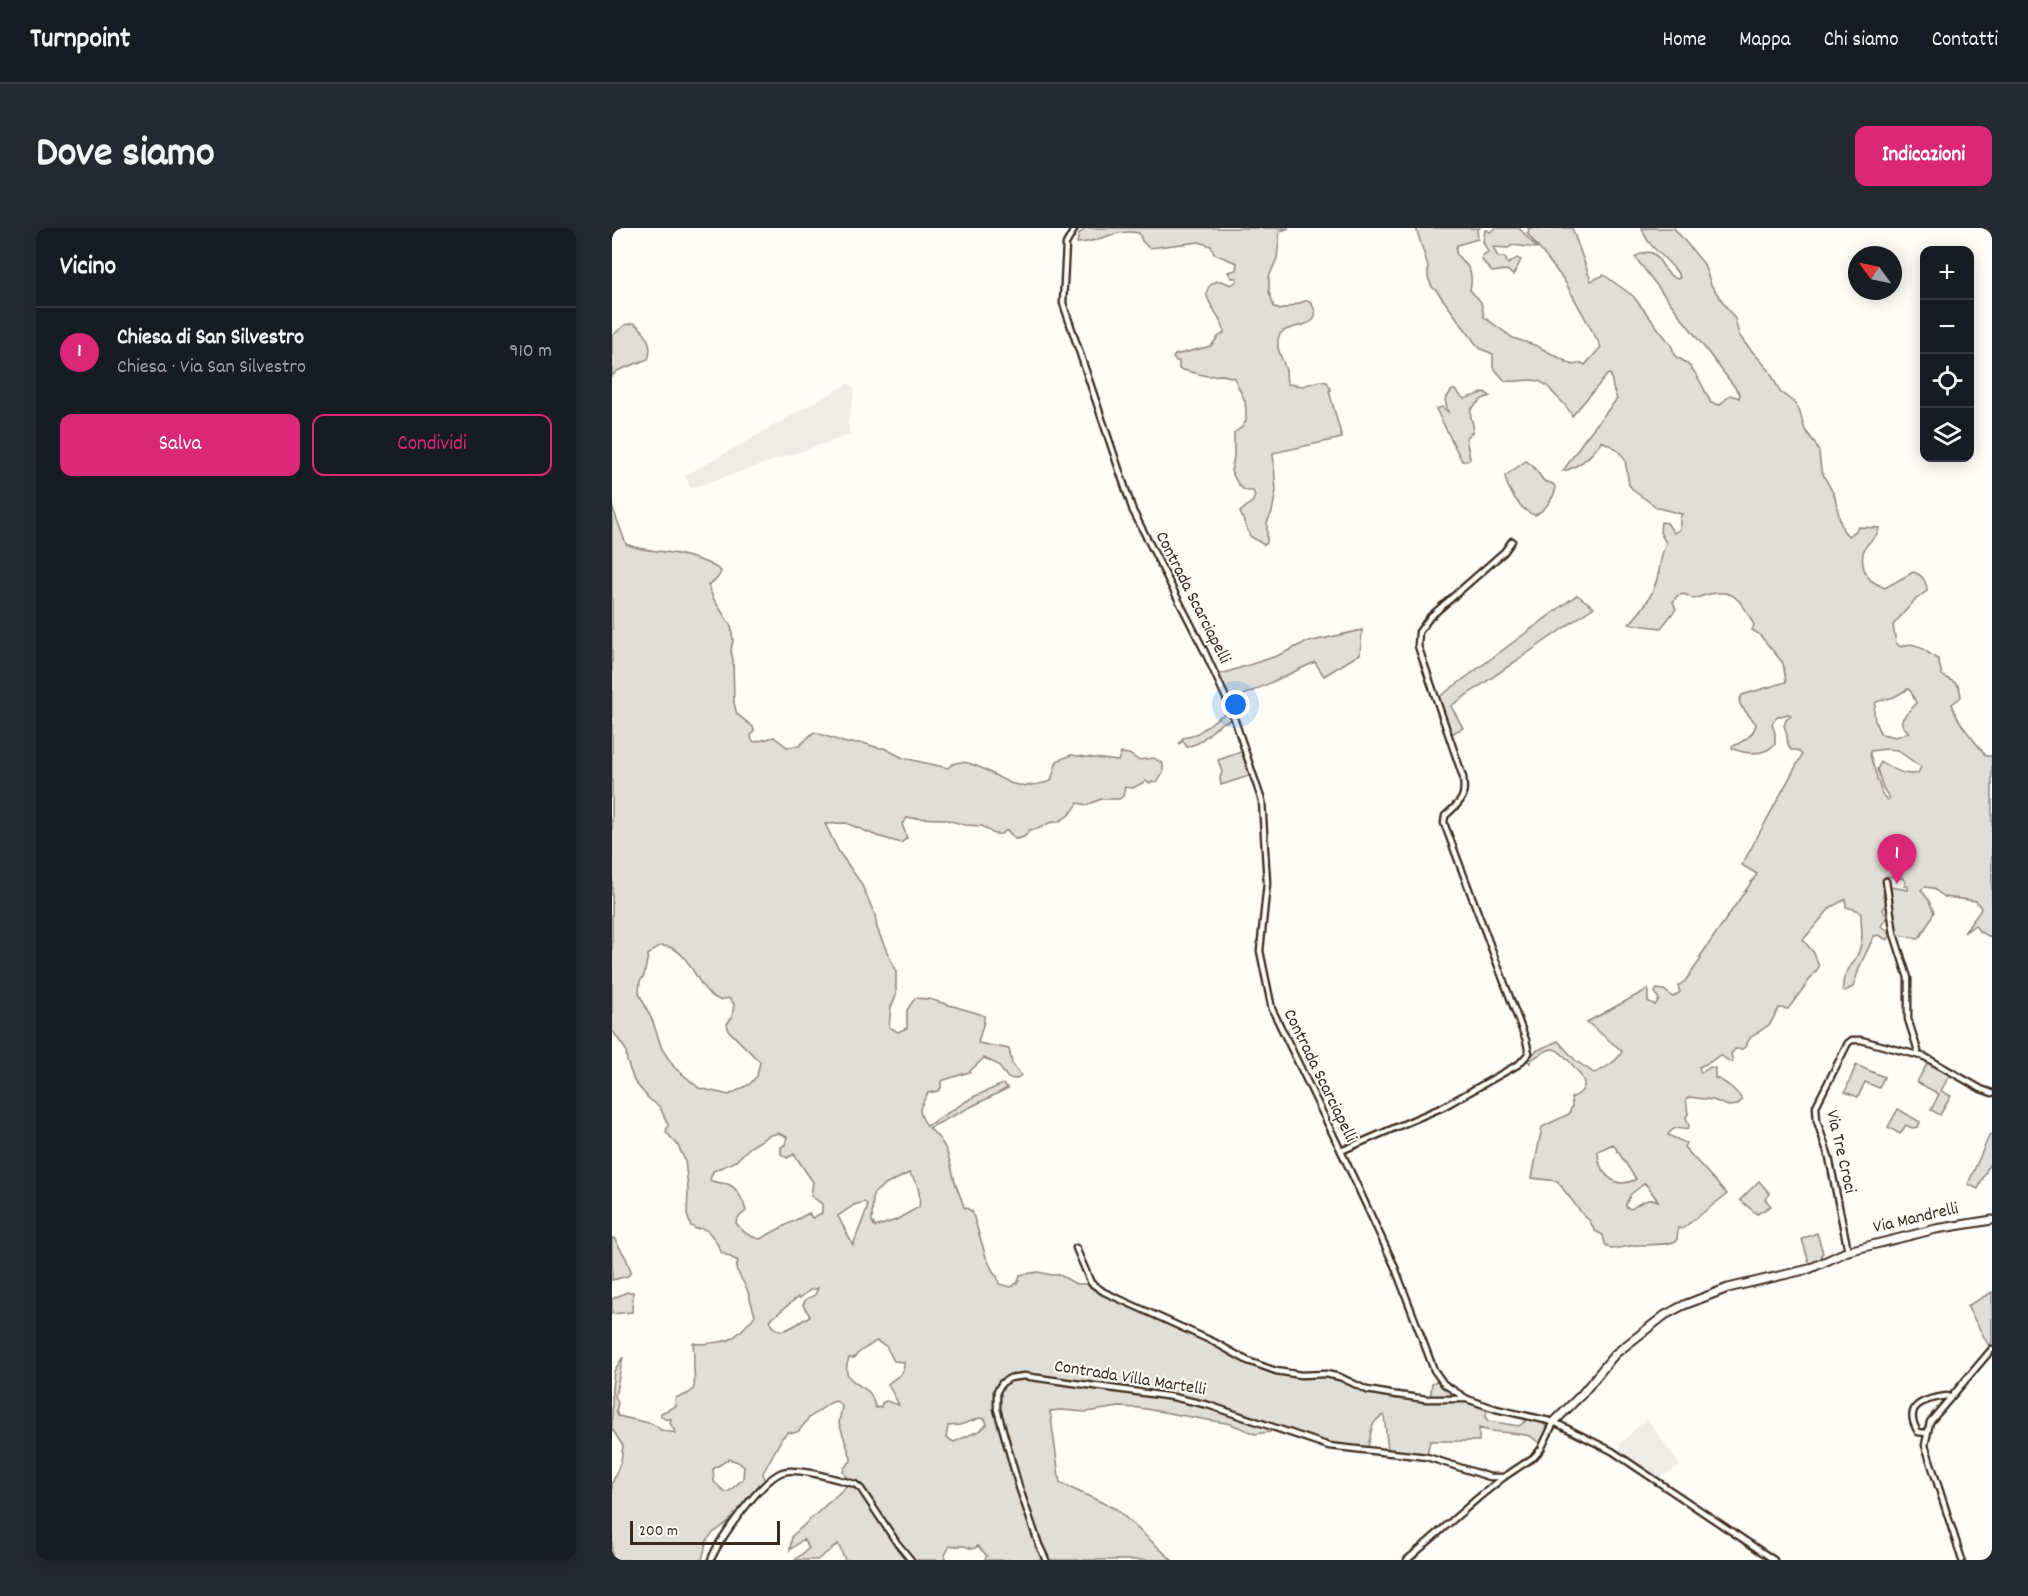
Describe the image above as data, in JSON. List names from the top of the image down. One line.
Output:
{"streets":{"street":["Contrada Scarciapelli","Via Tre Croci","Via Mandrelli","Contrada Villa Martelli"]},"crossings":[["Via Tre Croci","Via Mandrelli"]],"scale_bar":"200 m","north":"top left","page":{"header":"Turnpoint","nav":["Home","Mappa","Chi siamo","Contatti"],"title":"Dove siamo","buttons":["Indicazioni",["Salva","Condividi"]],"heading":"Vicino","map_buttons":["+","−"],"list":[{"mark":"1","name":"Chiesa di San Silvestro","note":"Chiesa · Via San Silvestro","value":"910 m"}],"pins":"1","scale":"200 m"}}
